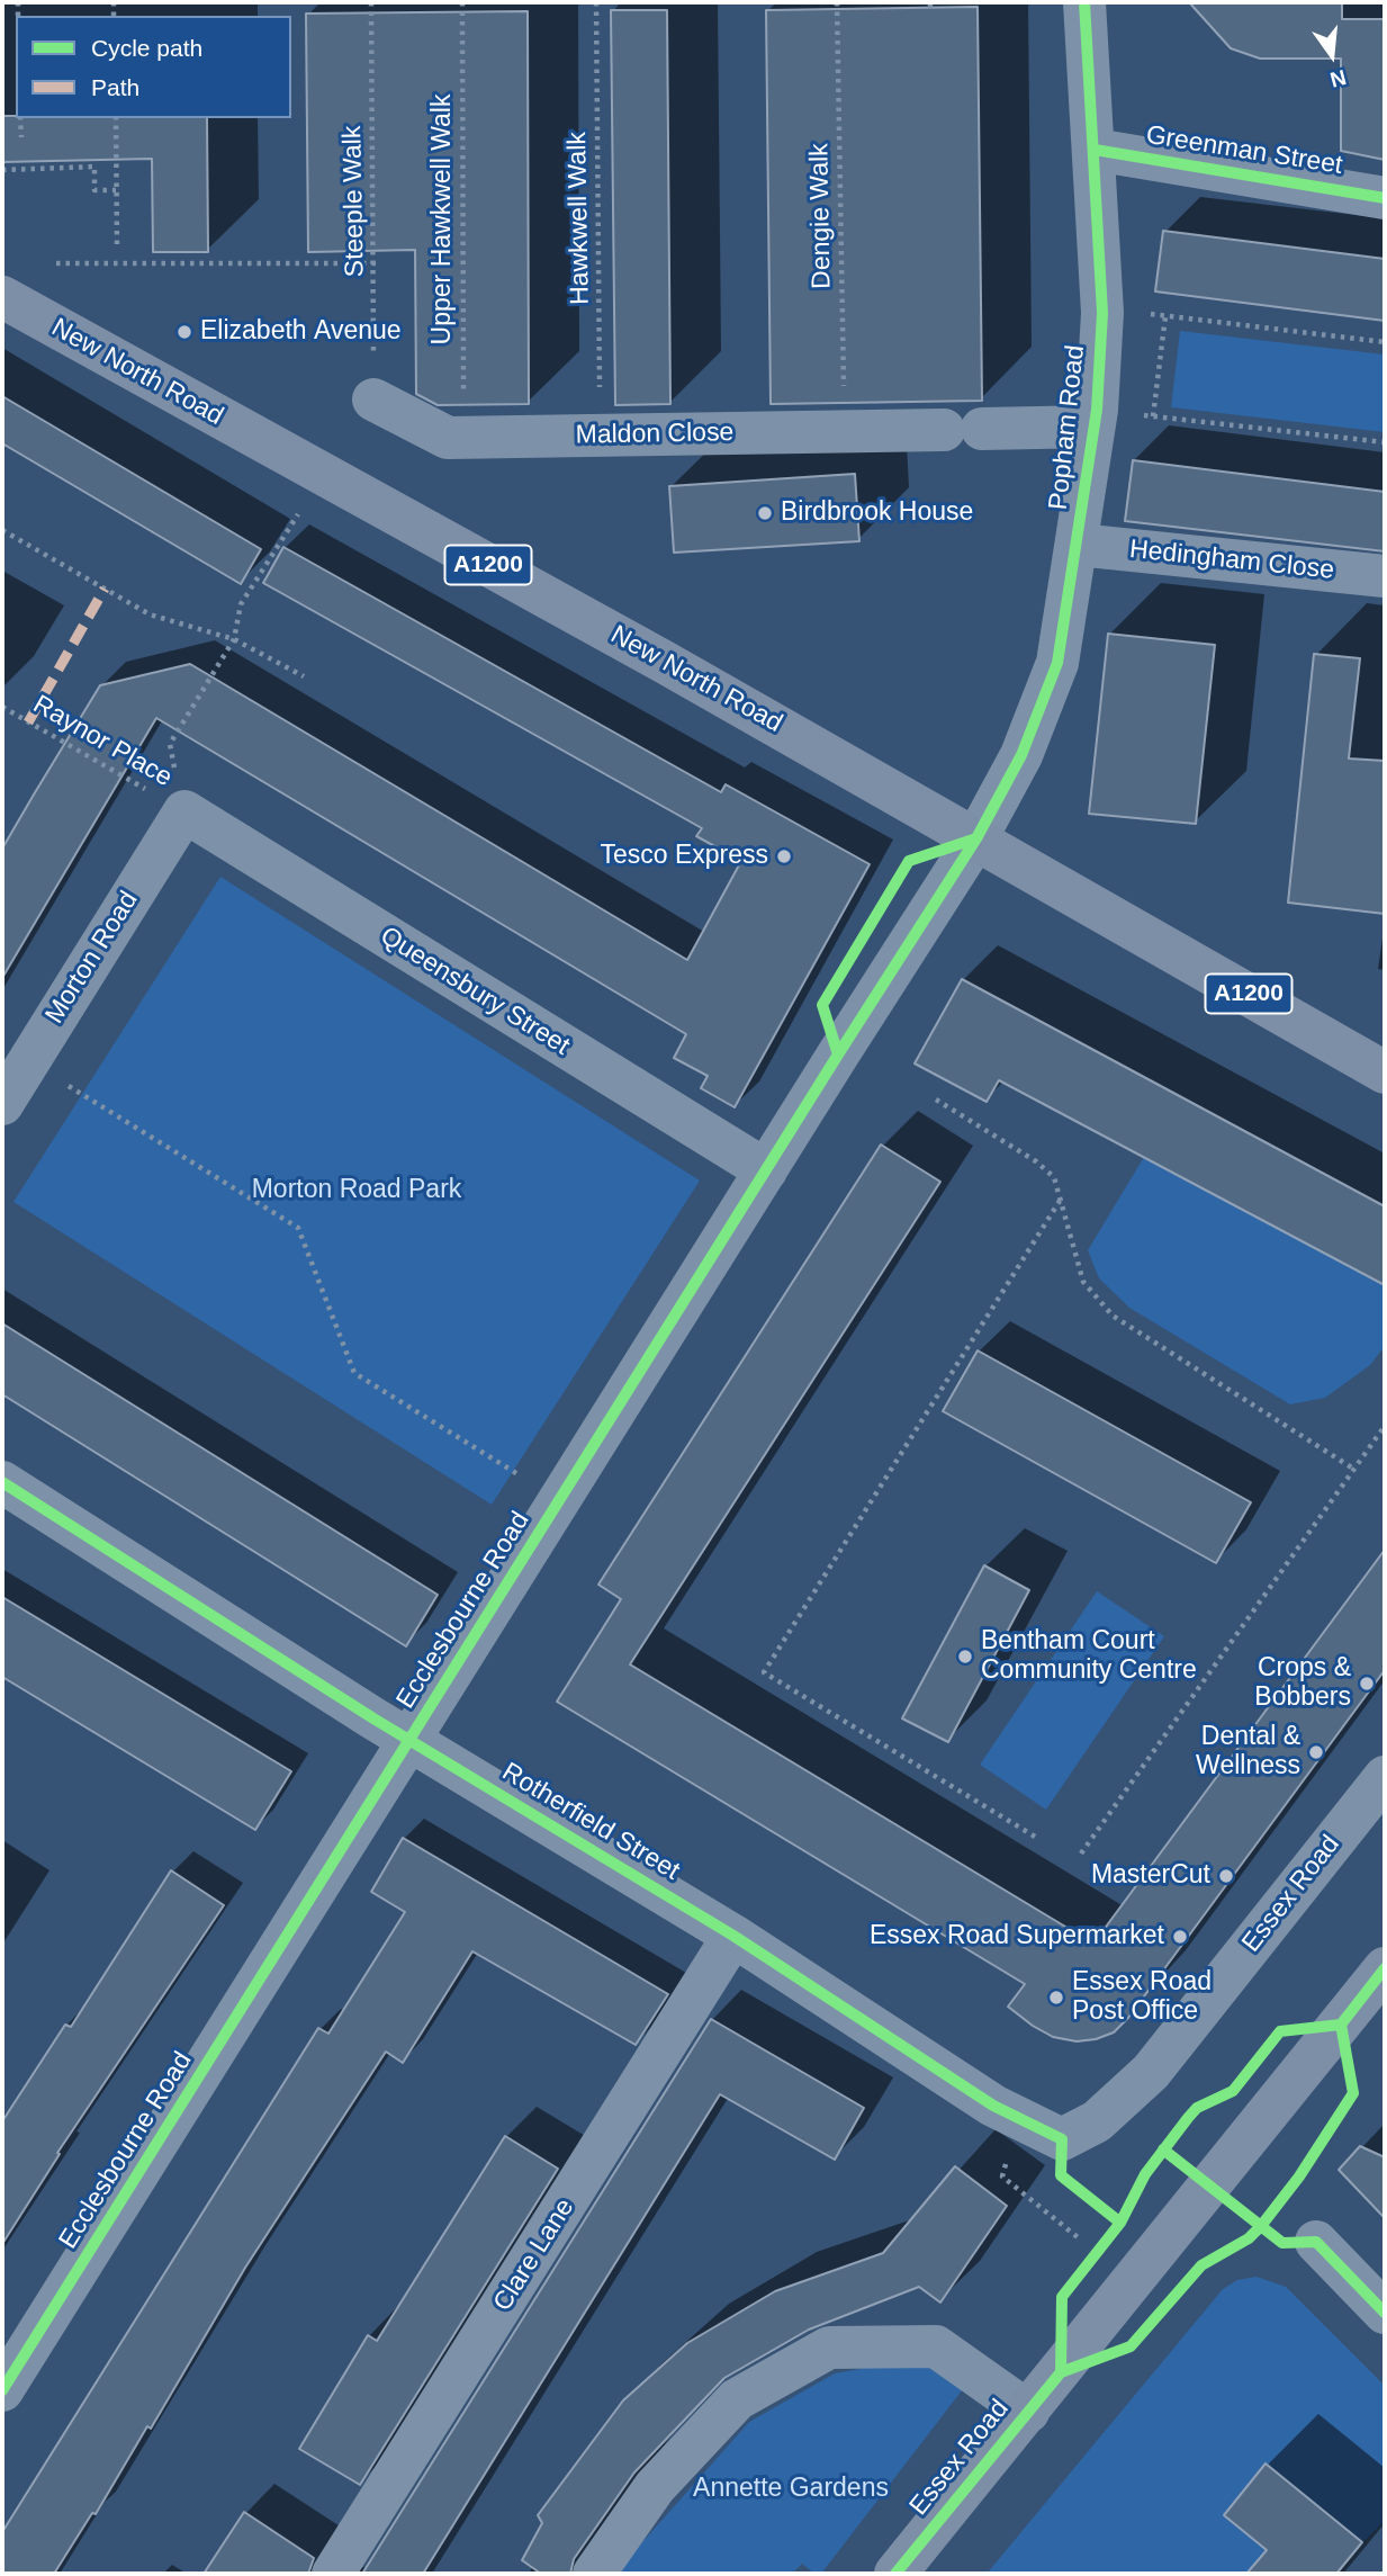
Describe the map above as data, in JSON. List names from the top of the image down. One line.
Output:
{"streets":{"main road":["New North Road","A1200","Essex Road"],"street":["Greenman Street","Popham Road","Maldon Close","Hedingham Close","Morton Road","Queensbury Street","Ecclesbourne Road","Rotherfield Street","Clare Lane"],"path":["Steeple Walk","Dengie Walk","Hawkwell Walk","Upper Hawkwell Walk","Raynor Place"]},"crossings":[["Greenman Street","Popham Road"],["Steeple Walk","Maldon Close"],["Dengie Walk","Maldon Close"],["Hawkwell Walk","Maldon Close"],["Upper Hawkwell Walk","Maldon Close"],["New North Road","Popham Road"],["New North Road","Ecclesbourne Road"],["Popham Road","Maldon Close"],["Popham Road","Hedingham Close"],["Popham Road","Ecclesbourne Road"],["Raynor Place","Morton Road"],["Raynor Place","Queensbury Street"],["Morton Road","Queensbury Street"],["Queensbury Street","Ecclesbourne Road"],["Ecclesbourne Road","Rotherfield Street"],["Rotherfield Street","Essex Road"],["Rotherfield Street","Clare Lane"]],"parks":["Morton Road Park","Annette Gardens"],"places":["Elizabeth Avenue","Birdbrook House","Tesco Express","Bentham Court Community Centre","Crops & Bobbers","Dental & Wellness","MasterCut","Essex Road Supermarket","Essex Road Post Office"],"legend":["Cycle path","Path"],"north":"bottom"}
